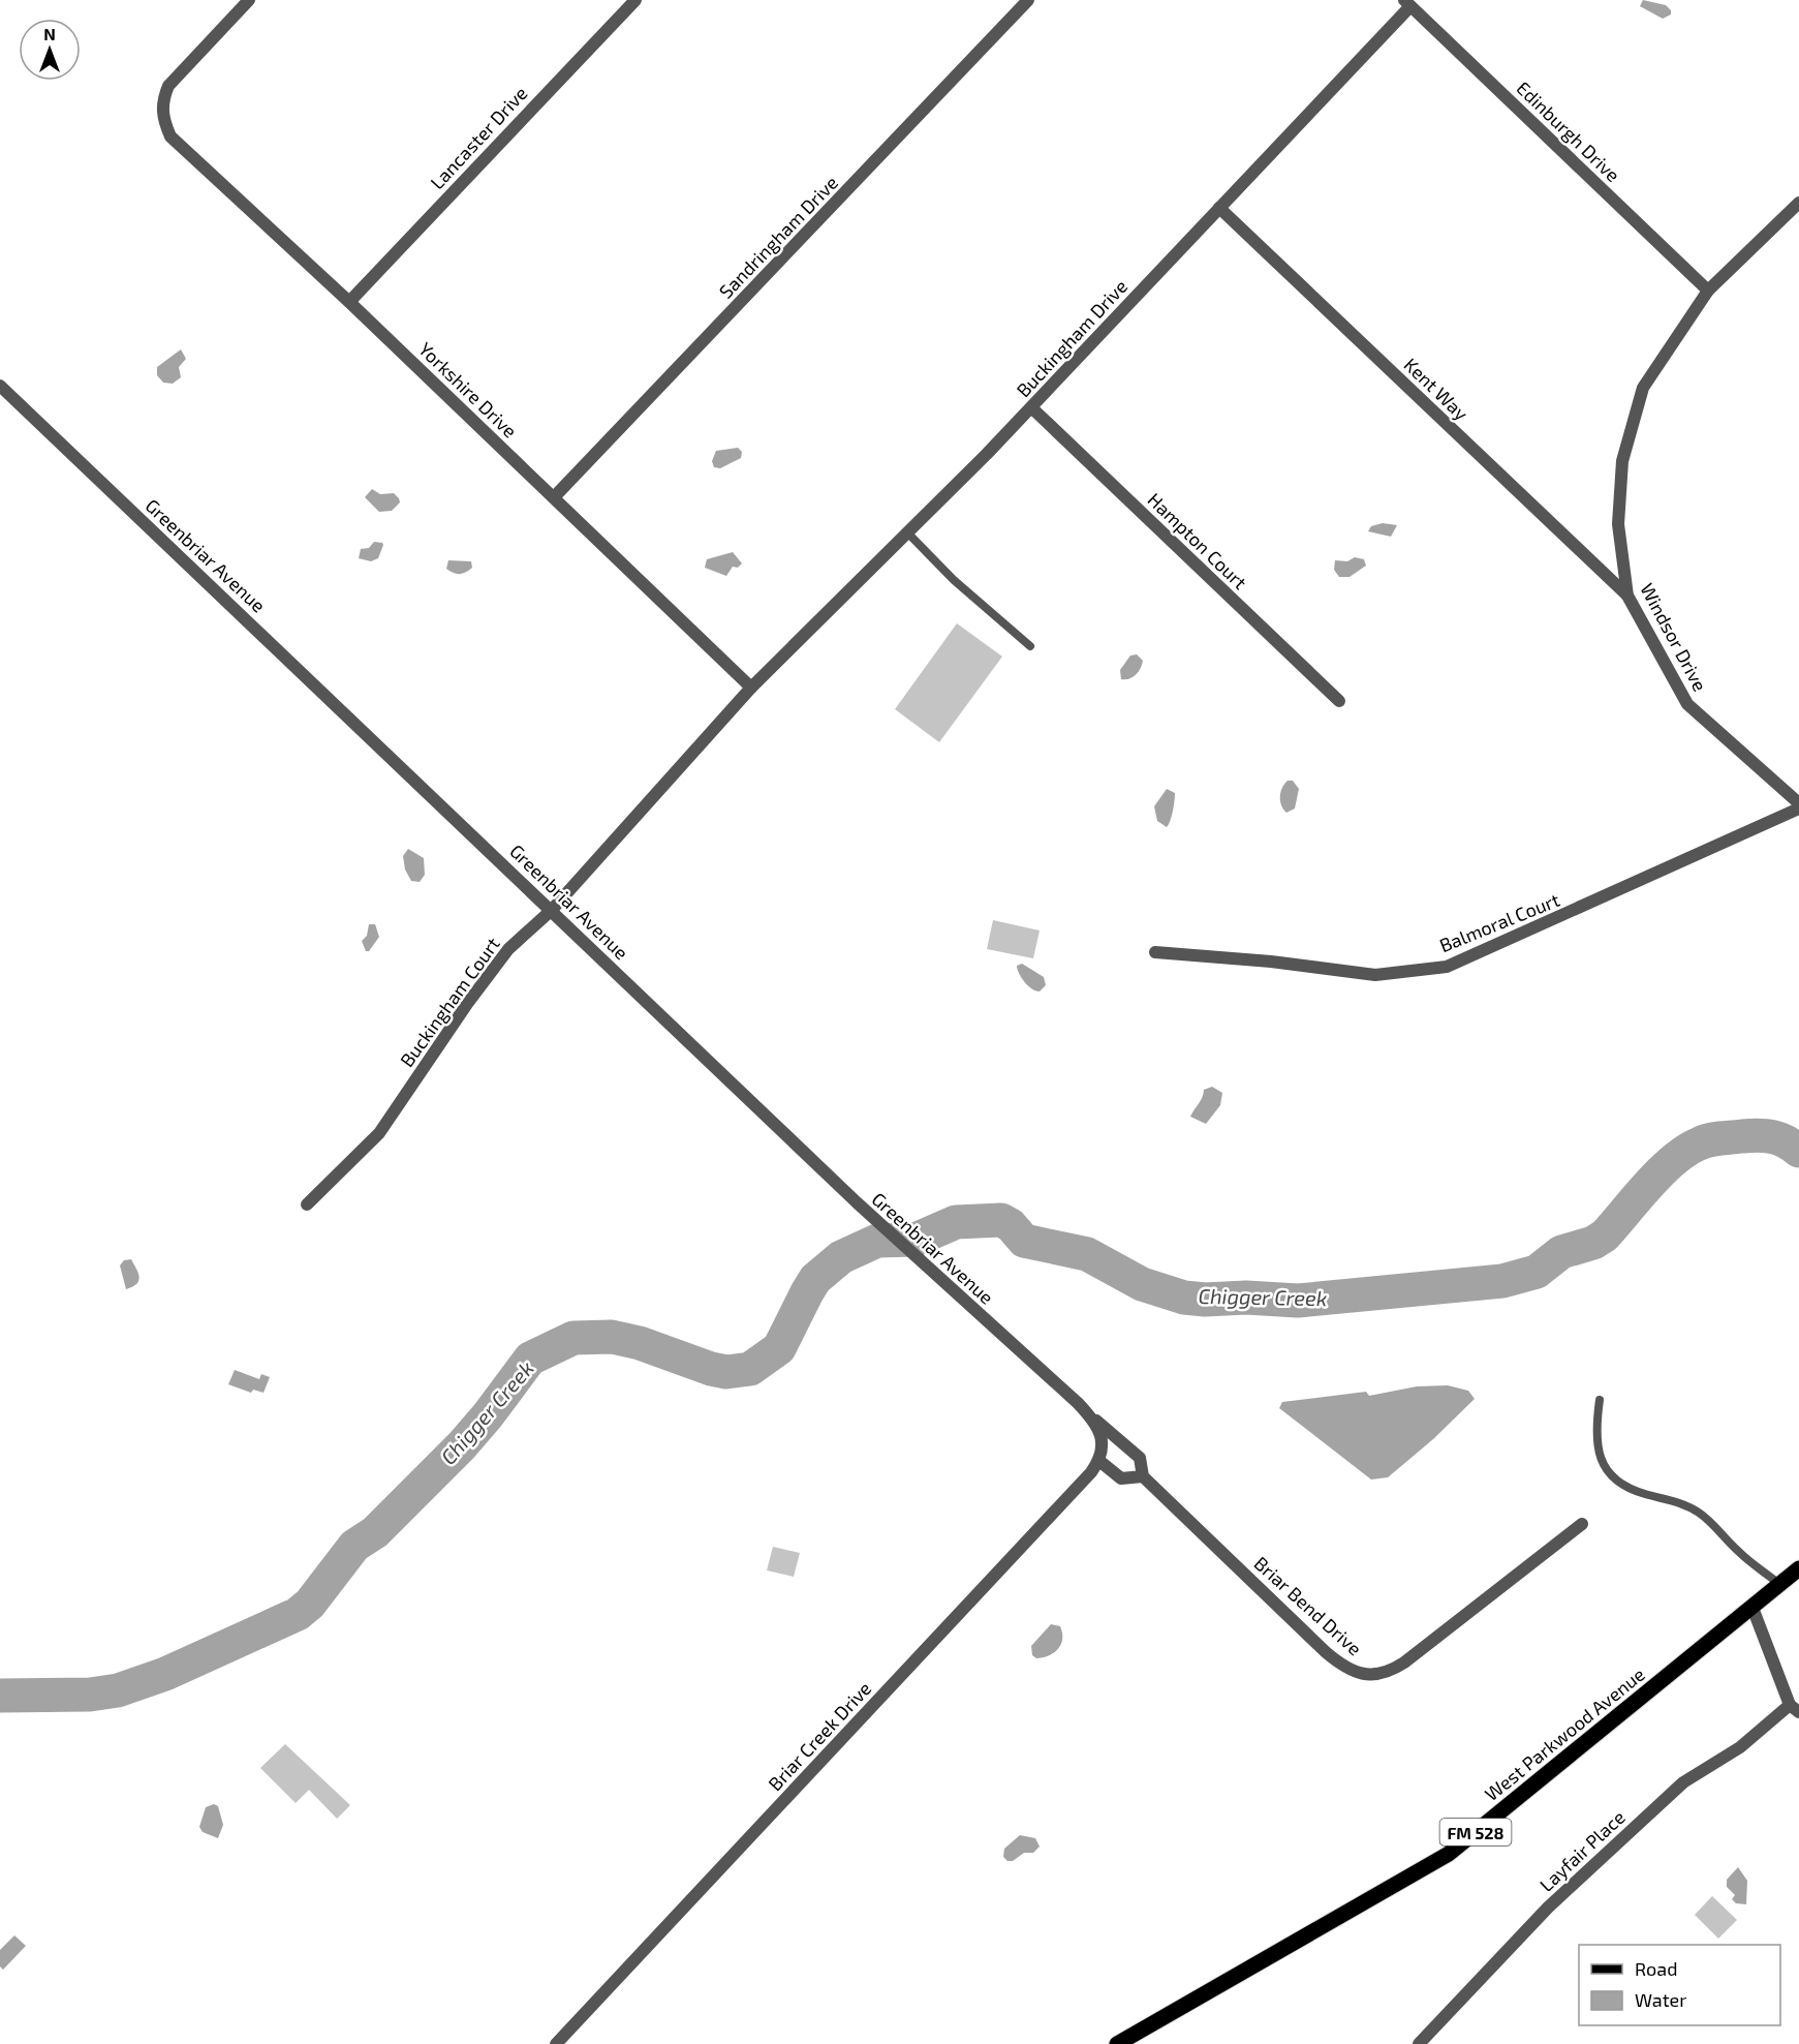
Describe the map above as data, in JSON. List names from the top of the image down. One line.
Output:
{"streets":{"main road":["West Parkwood Avenue","FM 528"],"street":["Edinburgh Drive","Lancaster Drive","Sandringham Drive","Buckingham Drive","Kent Way","Yorkshire Drive","Hampton Court","Greenbriar Avenue","Windsor Drive","Balmoral Court","Buckingham Court","Briar Bend Drive","Briar Creek Drive","Layfair Place"]},"crossings":[["Edinburgh Drive","Buckingham Drive"],["Edinburgh Drive","Windsor Drive"],["Lancaster Drive","Yorkshire Drive"],["Sandringham Drive","Yorkshire Drive"],["Buckingham Drive","Kent Way"],["Buckingham Drive","Yorkshire Drive"],["Buckingham Drive","Hampton Court"],["Buckingham Drive","Buckingham Court"],["Kent Way","Windsor Drive"],["Yorkshire Drive","Buckingham Court"],["Greenbriar Avenue","Buckingham Court"],["Greenbriar Avenue","Briar Bend Drive"],["Greenbriar Avenue","Briar Creek Drive"],["West Parkwood Avenue","Layfair Place"]],"water":["Chigger Creek"],"legend":["Road","Water"],"north":"top"}
